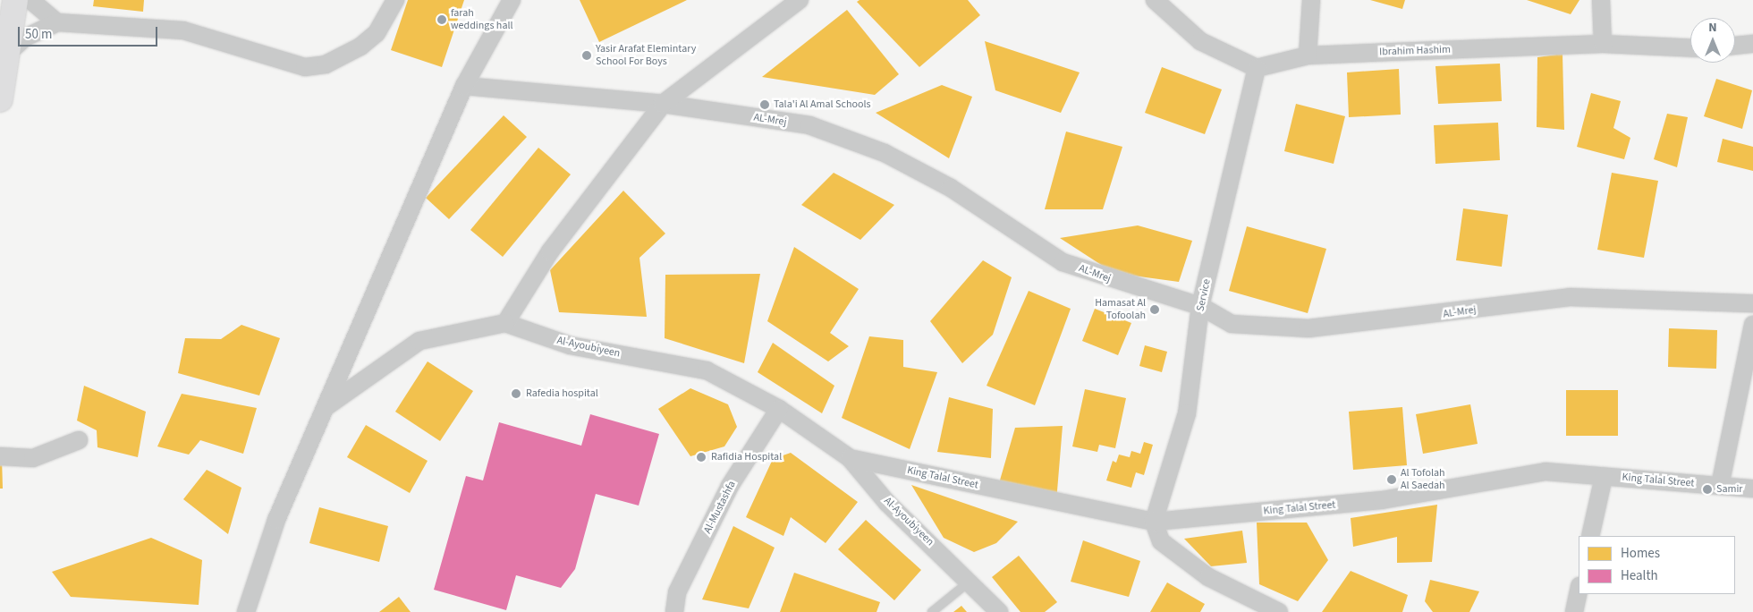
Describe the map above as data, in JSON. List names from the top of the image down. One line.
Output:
{"streets":{"street":["Ibrahim Hashim","AL-Mrej","Service","Al-Ayoubiyeen","King Talal Street","Al-Mustashfa"]},"crossings":[["Ibrahim Hashim","Service"],["AL-Mrej","Service"],["Service","King Talal Street"],["Al-Ayoubiyeen","King Talal Street"],["Al-Ayoubiyeen","Al-Mustashfa"]],"places":["farah weddings hall","Yasir Arafat Elemintary School For Boys","Tala'i Al Amal Schools","Hamasat Al Tofoolah","Rafedia hospital","Rafidia Hospital","Al Tofolah Al Saedah","Samir"],"legend":["Homes","Health"],"scale_bar":"50 m","north":"top"}
